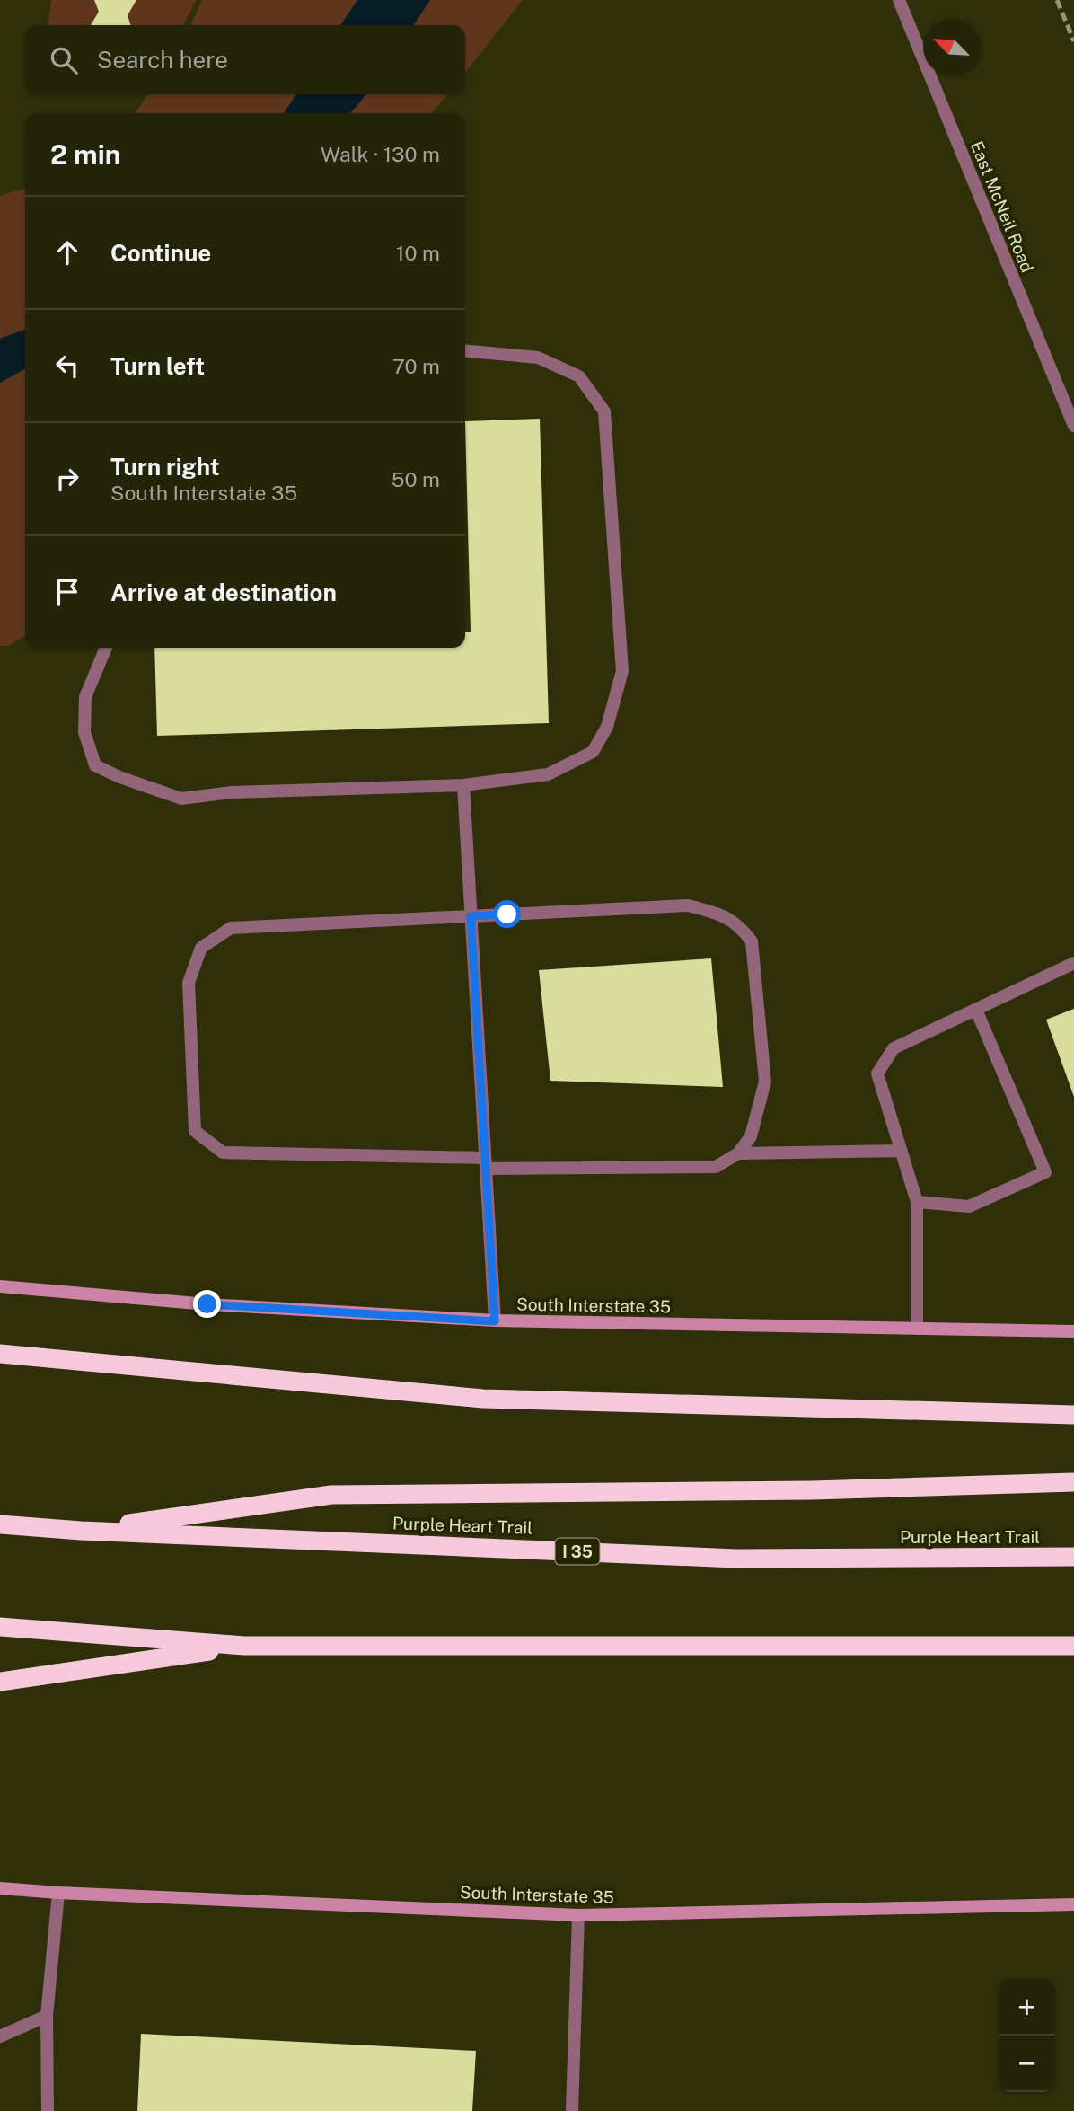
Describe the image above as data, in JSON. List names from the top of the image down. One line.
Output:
{"streets":{"highway":["Purple Heart Trail","I 35"],"main road":["South Interstate 35"],"street":["East McNeil Road"]},"north":"top left","page":{"search":"Search here","heading":["2 min","Walk · 130 m"],"list":[["Continue","10 m"],["Turn left","70 m"],["Turn right","South Interstate 35","50 m"],"Arrive at destination"],"map_buttons":["+","−"]}}
